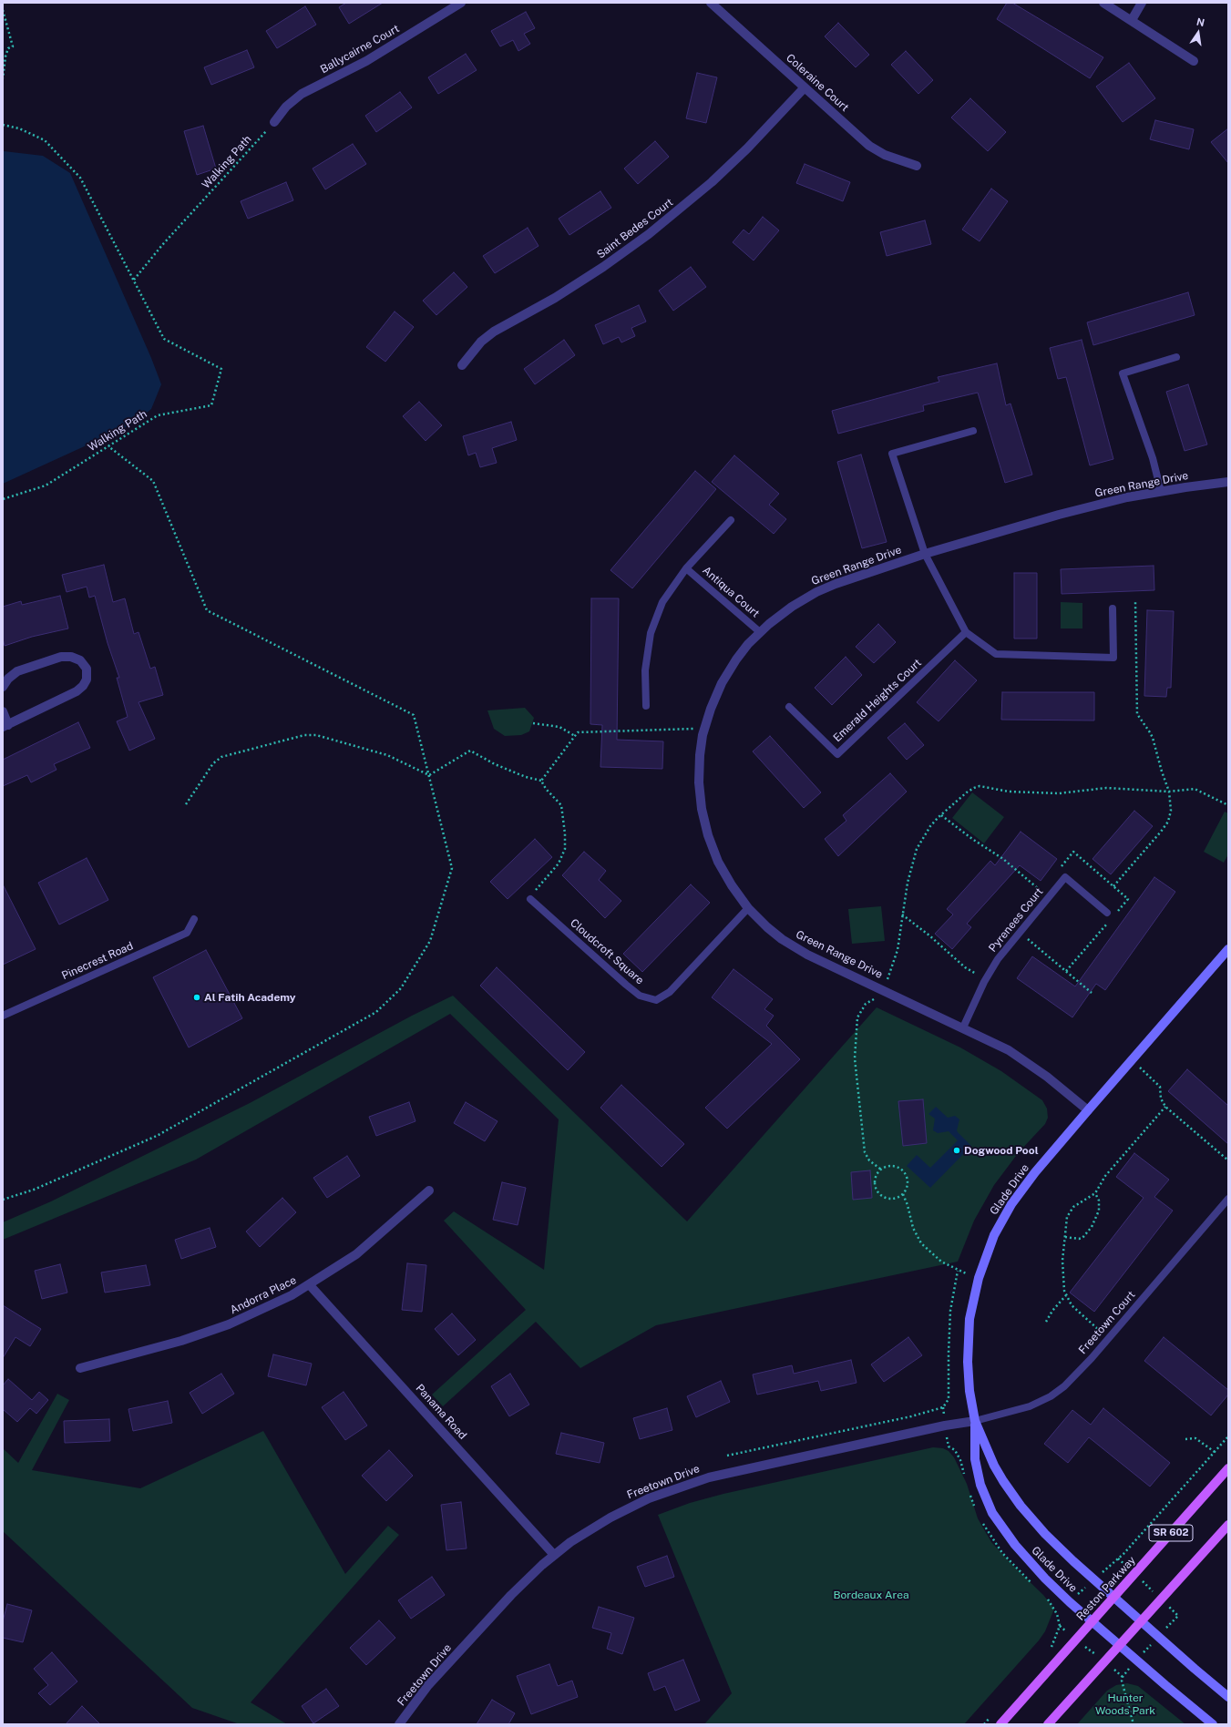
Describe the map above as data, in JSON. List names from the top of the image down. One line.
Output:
{"streets":{"main road":["SR 602","Reston Parkway"],"street":["Ballycairne Court","Coleraine Court","Saint Bedes Court","Green Range Drive","Glade Drive","Andorra Place","Panama Road","Freetown Drive"],"lane":["Antiqua Court","Emerald Heights Court","Pyrenees Court","Cloudcroft Square","Pinecrest Road","Freetown Court"],"path":["Walking Path"]},"crossings":[["Ballycairne Court","Walking Path"],["Coleraine Court","Saint Bedes Court"],["Green Range Drive","Antiqua Court"],["Green Range Drive","Pyrenees Court"],["Green Range Drive","Cloudcroft Square"],["Green Range Drive","Glade Drive"],["Glade Drive","Freetown Court"],["Glade Drive","Freetown Drive"],["Glade Drive","SR 602"],["Glade Drive","Reston Parkway"],["Andorra Place","Panama Road"],["Freetown Court","Freetown Drive"],["Panama Road","Freetown Drive"]],"parks":["Bordeaux Area","Hunter Woods Park"],"places":["Al Fatih Academy","Dogwood Pool"],"north":"top"}
